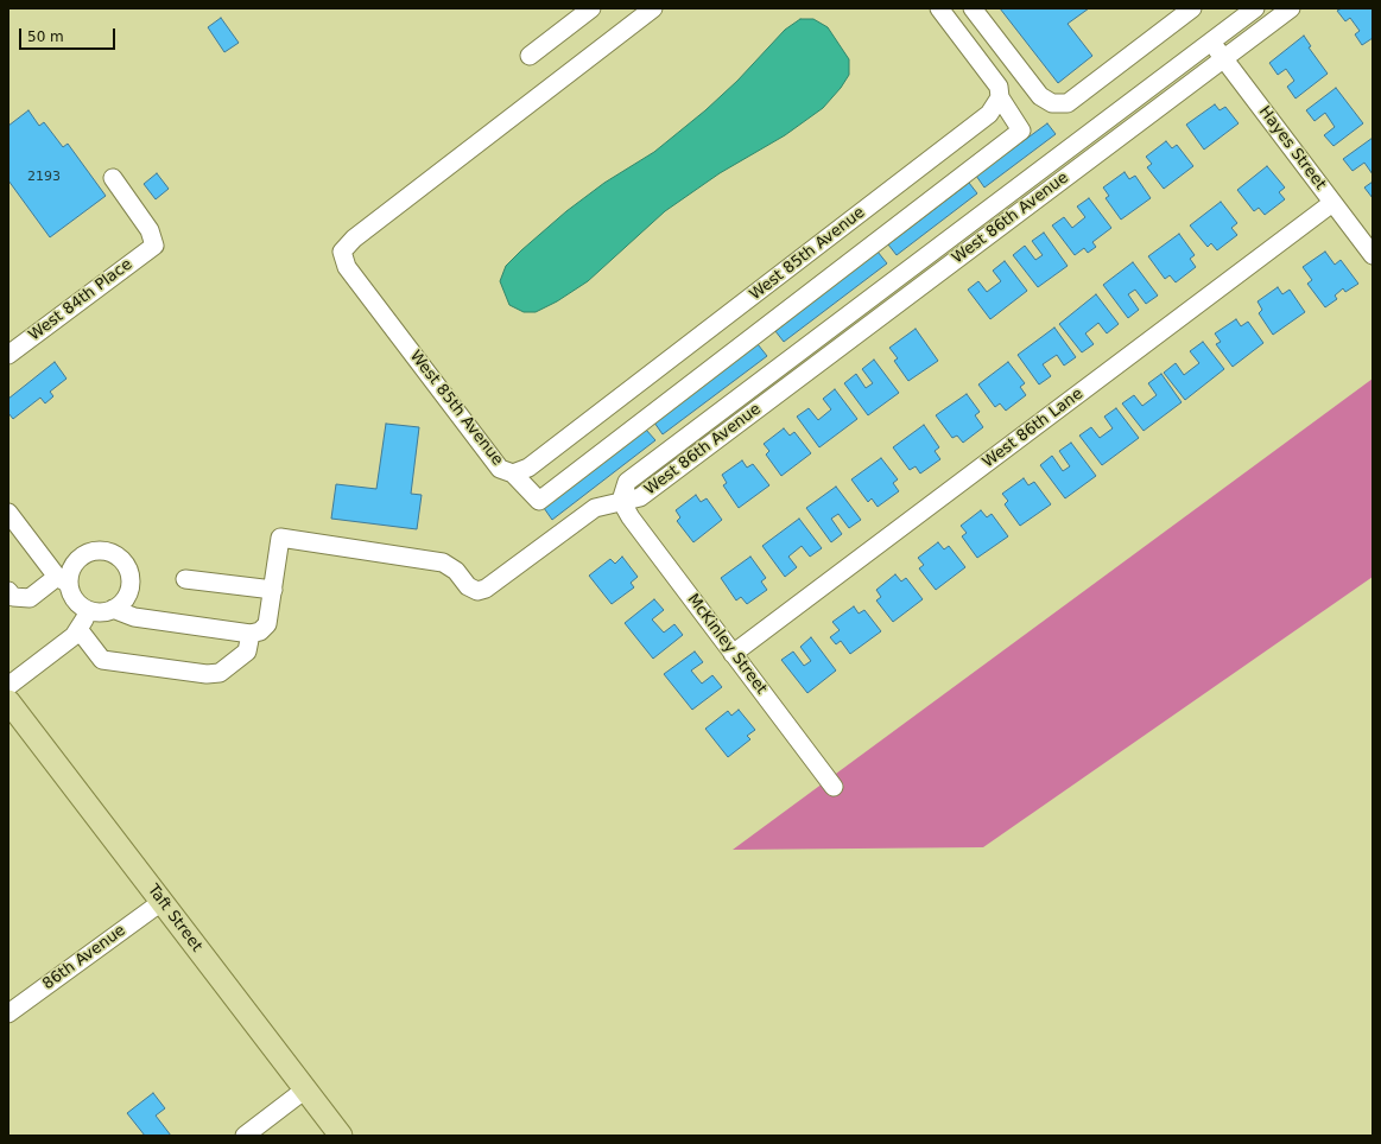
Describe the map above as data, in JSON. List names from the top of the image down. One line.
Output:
{"streets":{"main road":["Taft Street"],"street":["Hayes Street","West 86th Avenue","West 85th Avenue","West 84th Place","West 86th Lane","McKinley Street","86th Avenue"]},"crossings":[["Hayes Street","West 86th Avenue"],["Hayes Street","West 86th Lane"],["West 86th Avenue","McKinley Street"],["West 86th Lane","McKinley Street"],["Taft Street","86th Avenue"]],"house_numbers":["2193"],"scale_bar":"50 m"}
